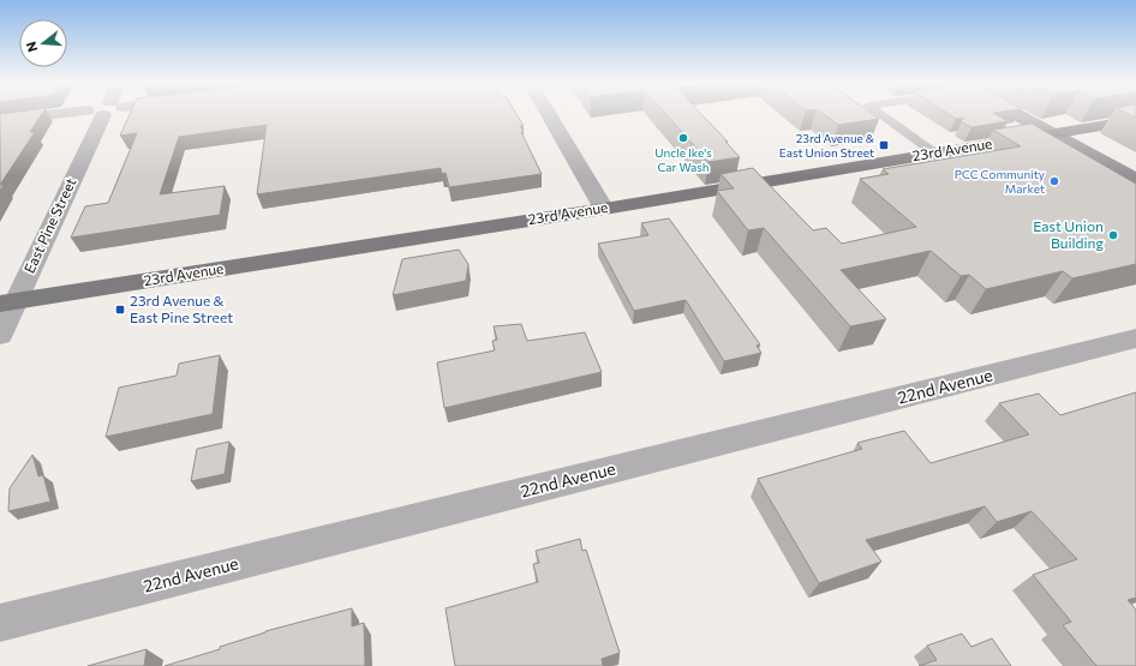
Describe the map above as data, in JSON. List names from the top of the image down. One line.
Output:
{"streets":{"main road":["23rd Avenue"],"street":["East Pine Street","22nd Avenue"]},"crossings":[["23rd Avenue","East Pine Street"]],"places":{"other":["Uncle Ike's Car Wash","PCC Community Market","East Union Building"],"transit":["23rd Avenue & East Union Street","23rd Avenue & East Pine Street"]},"north":"left"}
